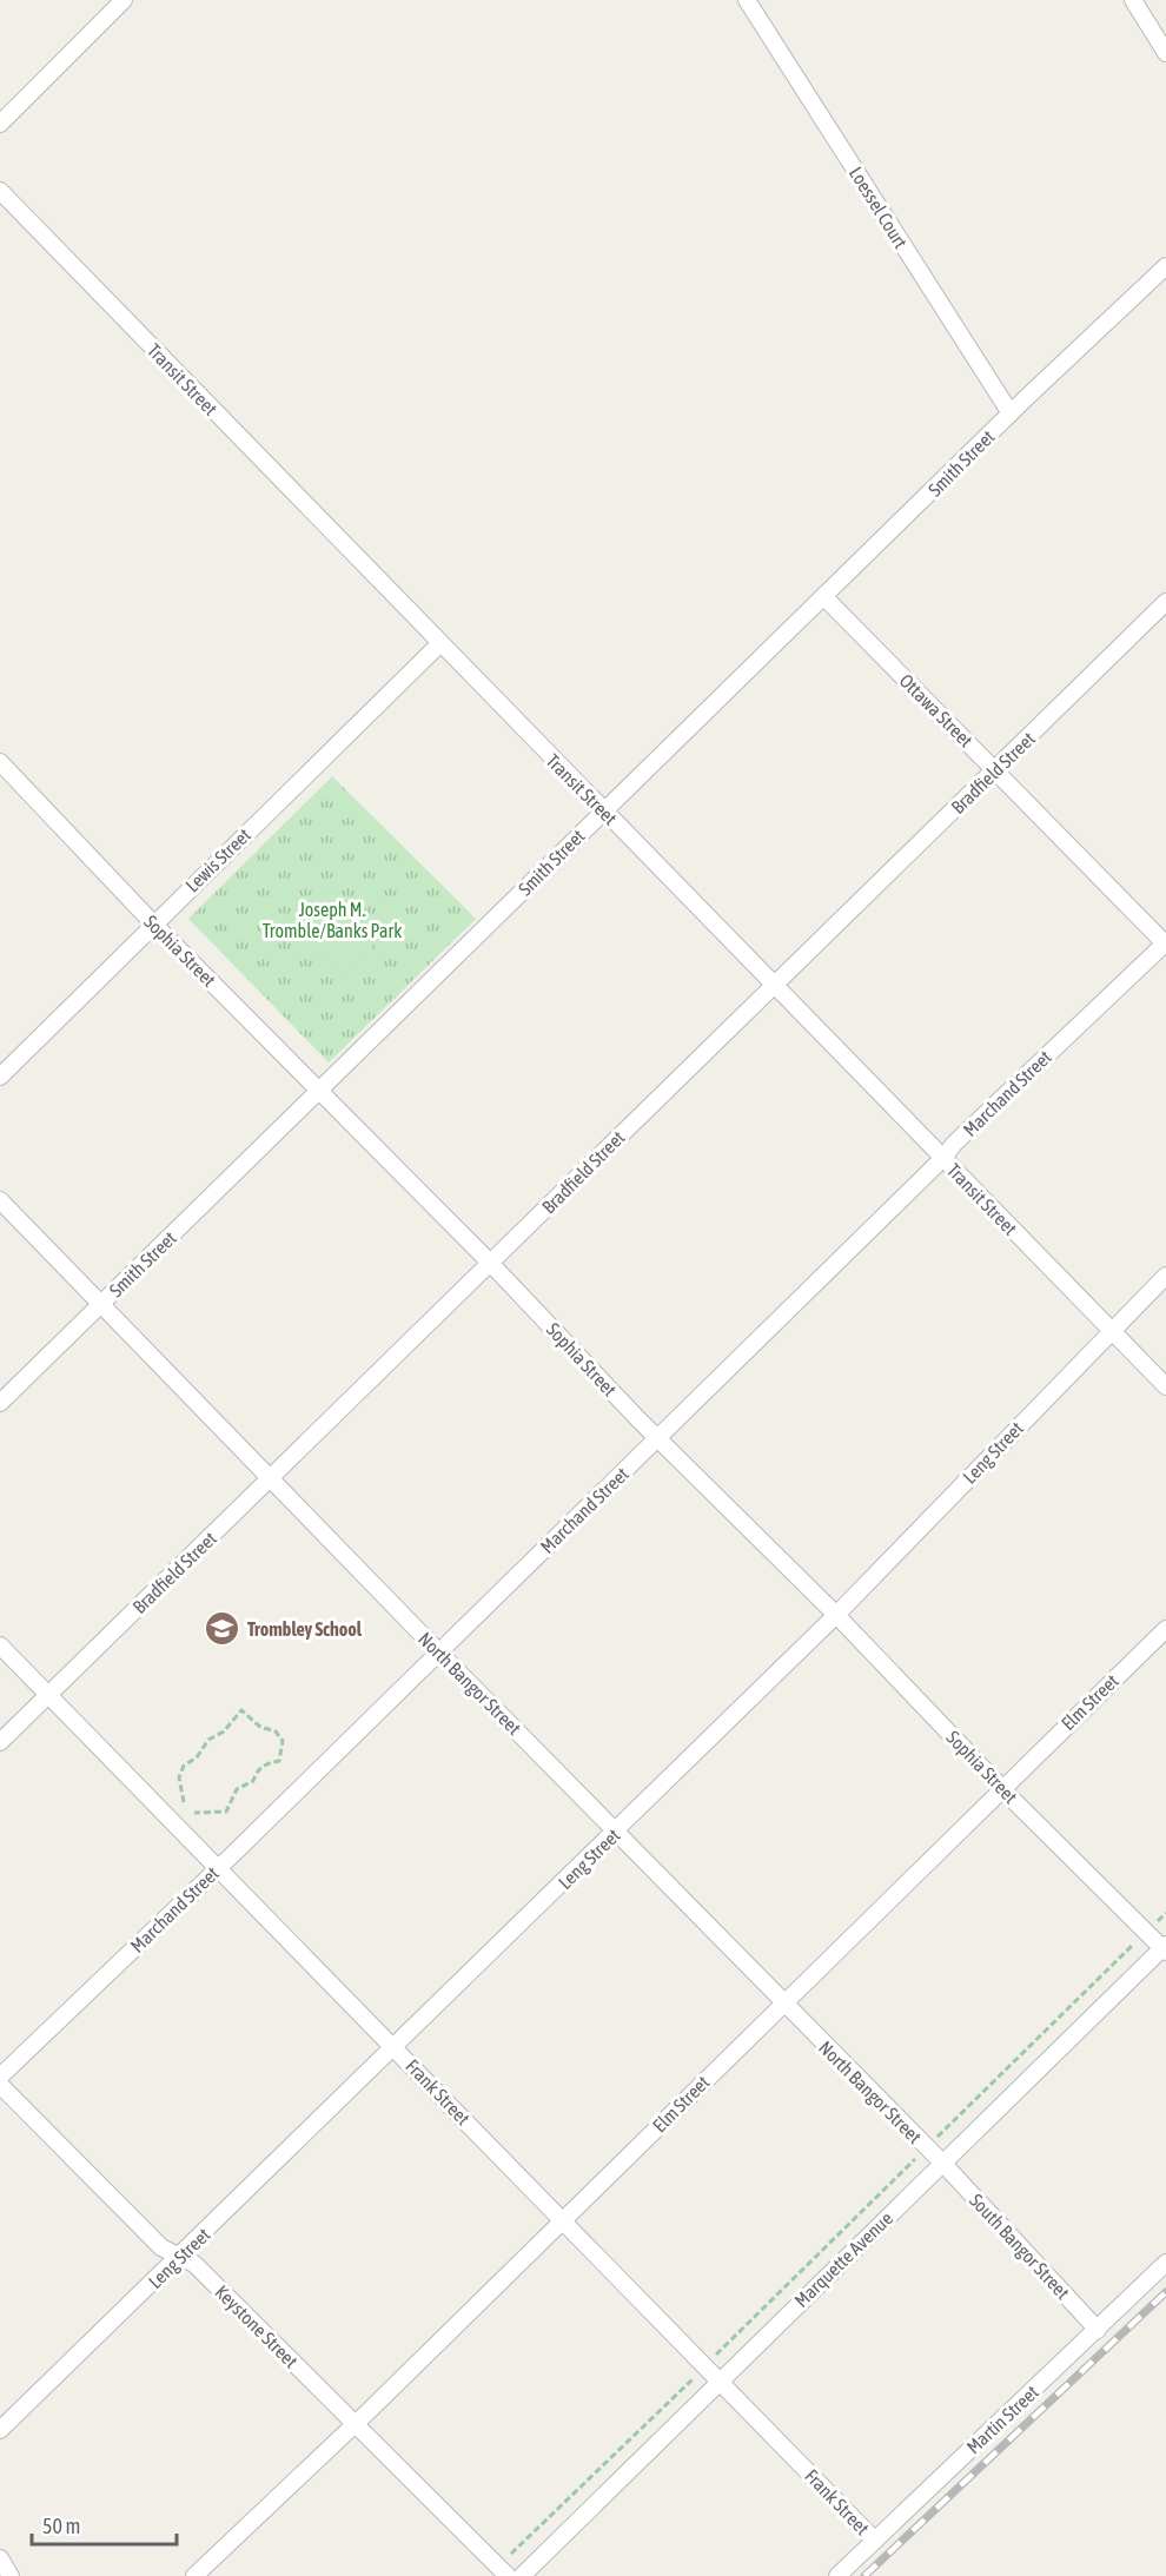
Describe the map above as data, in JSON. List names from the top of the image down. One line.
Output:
{"streets":{"street":["Loessel Court","Transit Street","Smith Street","Ottawa Street","Bradfield Street","Lewis Street","Sophia Street","Marchand Street","Leng Street","North Bangor Street","Elm Street","Frank Street","South Bangor Street","Marquette Avenue","Keystone Street","Martin Street"]},"crossings":[["Loessel Court","Smith Street"],["Transit Street","Smith Street"],["Transit Street","Bradfield Street"],["Transit Street","Lewis Street"],["Transit Street","Marchand Street"],["Transit Street","Leng Street"],["Smith Street","Ottawa Street"],["Smith Street","Sophia Street"],["Smith Street","North Bangor Street"],["Ottawa Street","Bradfield Street"],["Ottawa Street","Marchand Street"],["Bradfield Street","Sophia Street"],["Bradfield Street","North Bangor Street"],["Bradfield Street","Frank Street"],["Lewis Street","Sophia Street"],["Sophia Street","Marchand Street"],["Sophia Street","Leng Street"],["Sophia Street","Elm Street"],["Sophia Street","Marquette Avenue"],["Marchand Street","North Bangor Street"],["Marchand Street","Frank Street"],["Leng Street","North Bangor Street"],["Leng Street","Frank Street"],["Leng Street","Keystone Street"],["North Bangor Street","Elm Street"],["North Bangor Street","South Bangor Street"],["North Bangor Street","Marquette Avenue"],["Elm Street","Frank Street"],["Elm Street","Keystone Street"],["Frank Street","Marquette Avenue"],["Frank Street","Martin Street"],["South Bangor Street","Marquette Avenue"],["South Bangor Street","Martin Street"]],"parks":["Joseph M. Tromble/Banks Park"],"places":{"school or university":["Trombley School"]},"scale_bar":"50 m"}
